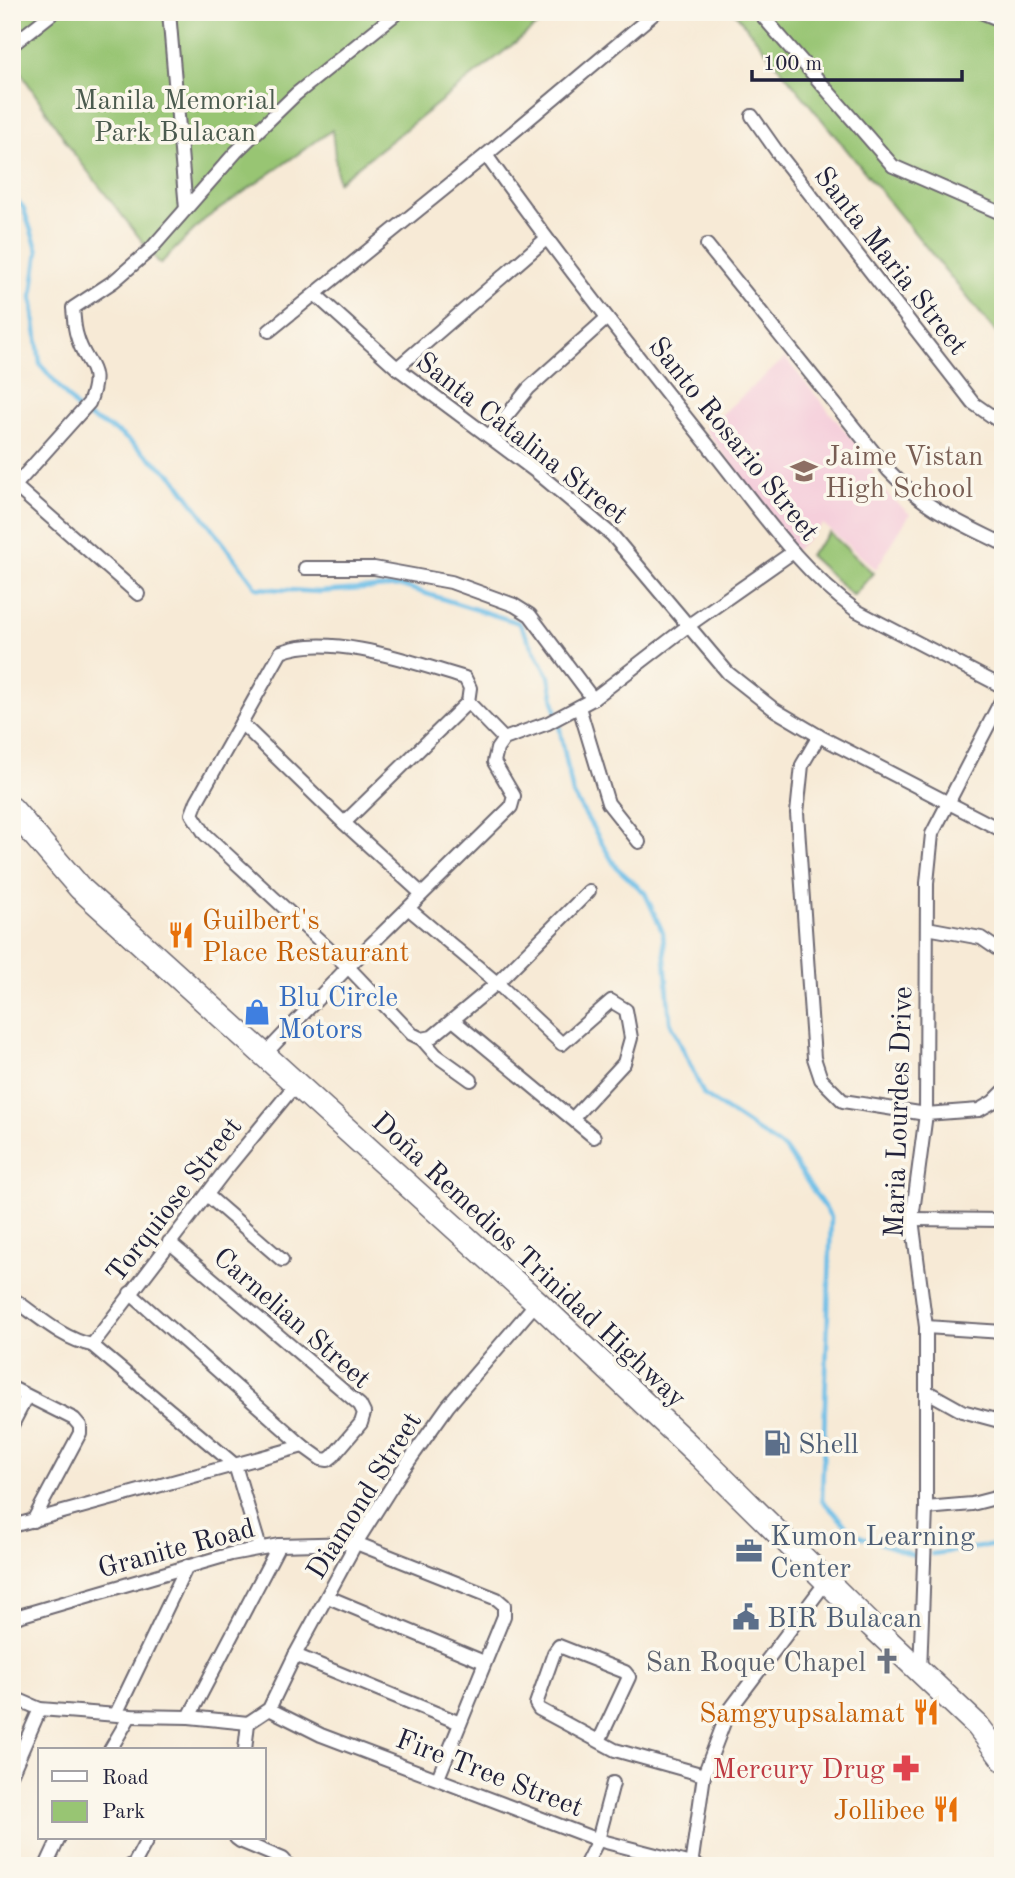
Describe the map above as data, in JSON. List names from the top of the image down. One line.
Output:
{"streets":{"highway":["Doña Remedios Trinidad Highway"],"street":["Santa Maria Street","Santa Catalina Street","Santo Rosario Street","Maria Lourdes Drive","Torquiose Street","Carnelian Street","Diamond Street","Granite Road","Fire Tree Street"]},"crossings":[["Santa Catalina Street","Maria Lourdes Drive"],["Maria Lourdes Drive","Doña Remedios Trinidad Highway"],["Torquiose Street","Doña Remedios Trinidad Highway"],["Torquiose Street","Carnelian Street"],["Doña Remedios Trinidad Highway","Diamond Street"],["Diamond Street","Granite Road"],["Diamond Street","Fire Tree Street"]],"parks":["Manila Memorial Park Bulacan"],"places":{"school or university":["Jaime Vistan High School"],"restaurant":["Guilbert's Place Restaurant","Samgyupsalamat","Jollibee"],"shop":["Blu Circle Motors"],"fuel station":["Shell"],"office":["Kumon Learning Center"],"public building":["BIR Bulacan"],"church":["San Roque Chapel"],"pharmacy":["Mercury Drug"]},"legend":["Road","Park"],"scale_bar":"100 m"}
